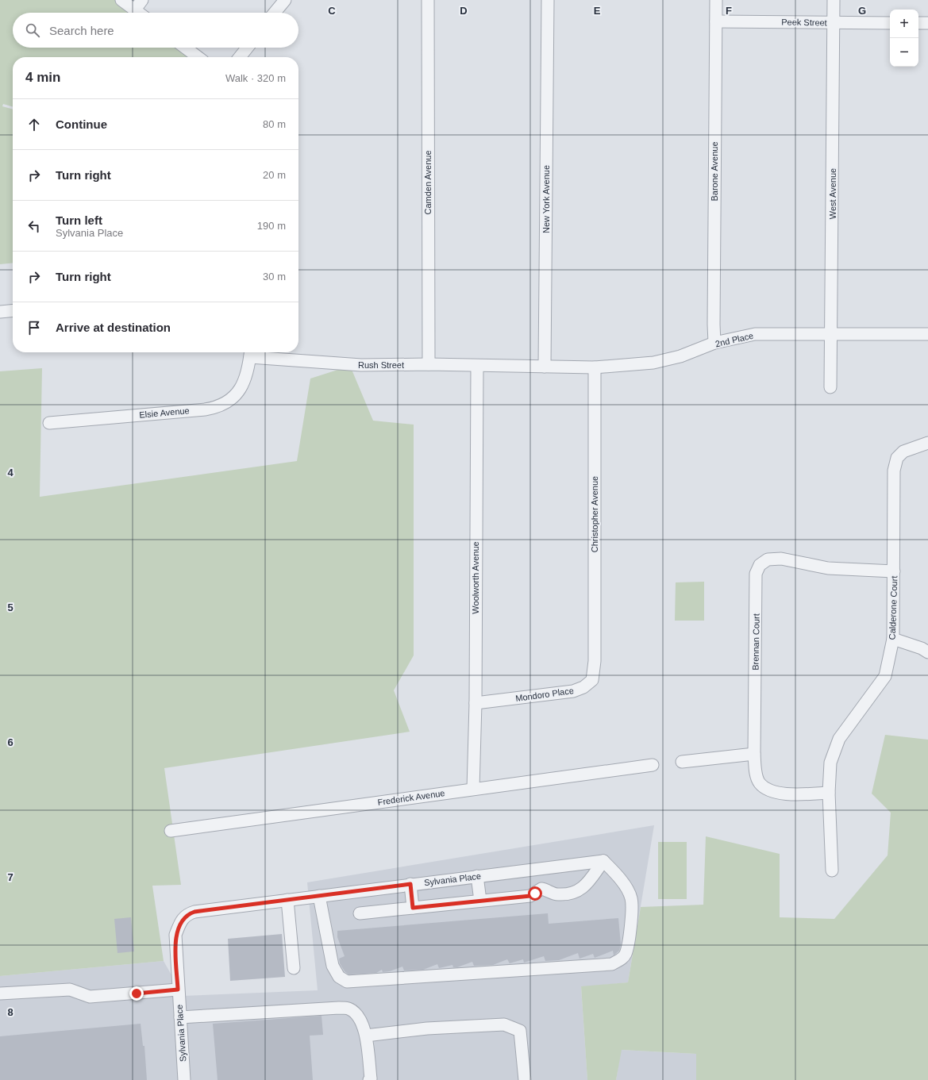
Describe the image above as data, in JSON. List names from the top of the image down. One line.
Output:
{"streets":{"street":["Peek Street","Barone Avenue","Camden Avenue","West Avenue","New York Avenue","2nd Place","Rush Street","Elsie Avenue","Christopher Avenue","Woolworth Avenue","Calderone Court","Brennan Court","Mondoro Place","Frederick Avenue","Sylvania Place"]},"crossings":[["Peek Street","Barone Avenue"],["Peek Street","West Avenue"],["Barone Avenue","2nd Place"],["Camden Avenue","Rush Street"],["West Avenue","2nd Place"],["New York Avenue","2nd Place"],["New York Avenue","Rush Street"],["2nd Place","Rush Street"],["2nd Place","Christopher Avenue"],["Rush Street","Elsie Avenue"],["Rush Street","Woolworth Avenue"],["Christopher Avenue","Mondoro Place"],["Woolworth Avenue","Mondoro Place"],["Woolworth Avenue","Frederick Avenue"],["Calderone Court","Brennan Court"]],"page":{"map_buttons":["+","−"],"search":"Search here","heading":["4 min","Walk · 320 m"],"list":[["Continue","80 m"],["Turn right","20 m"],["Turn left","Sylvania Place","190 m"],["Turn right","30 m"],"Arrive at destination"]},"grid":{"columns":["C","D","E","F","G"],"rows":["4","5","6","7","8"]}}
